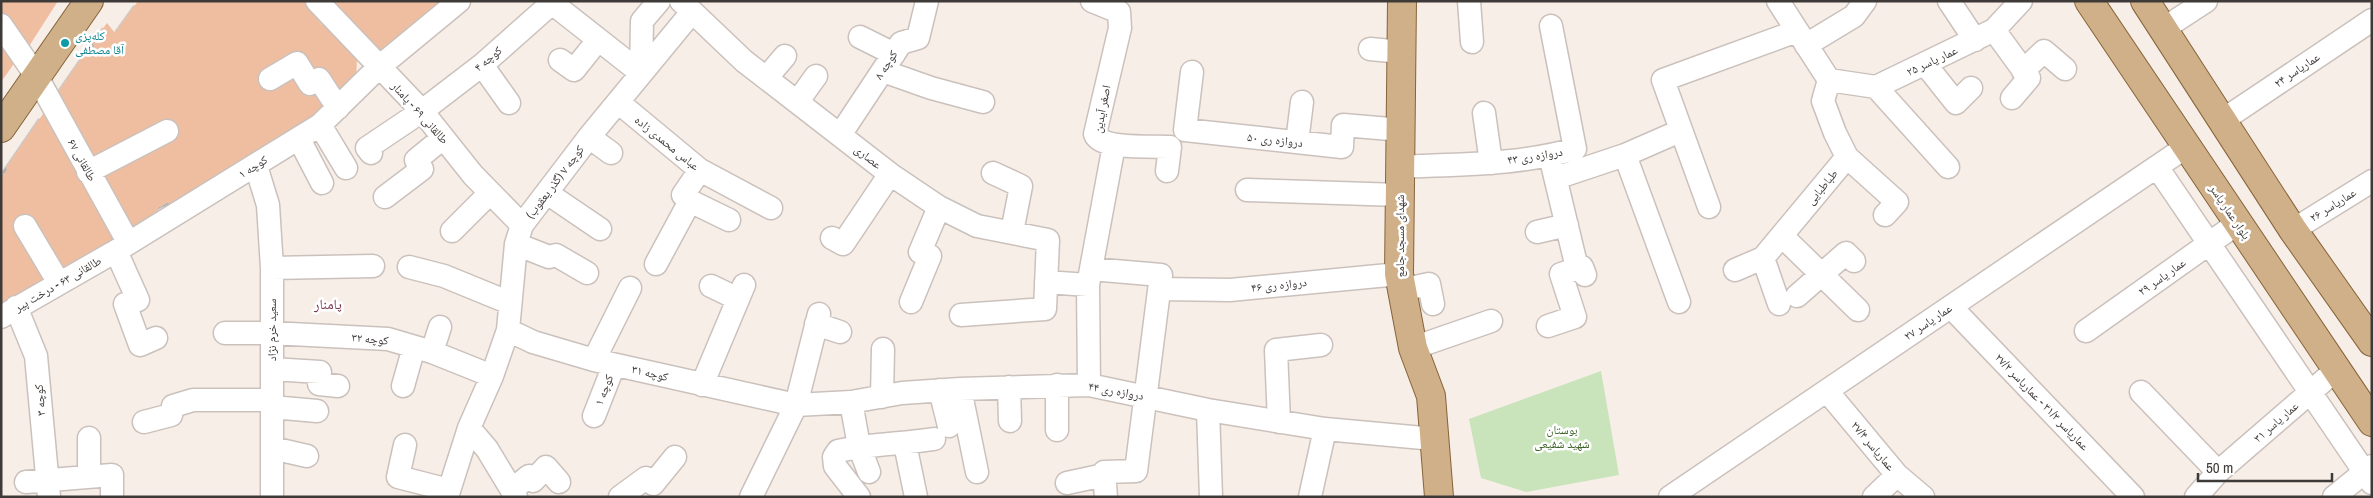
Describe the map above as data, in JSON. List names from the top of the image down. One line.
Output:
{"streets":{"main road":["بلوار عمار یاسر","شهدای مسجد جامع"],"street":["کوچه ۴","عمار یاسر ۲۵","کوچه ۸","عماریاسر ۲۴","اصغر آیدین","طالقانی ۶۹ - پامنار","دروازه ری ۵۰","عباس محمدی زاده","دروازه ری ۴۳","عصاری","طالقانی ۶۷","کوچه ۱","کوچه ۷ (گذر یعقوب)","طباطبایی","عماریاسر ۲۶","عمار یاسر ۲۹","طالقانی ۶۳ - درخت پیر","دروازه ری ۴۶","عمار یاسر ۲۷","سعید خرم نژاد","کوچه ۳۲","کوچه ۳۱","دروازه ری ۴۴","کوچه ۳","عماریاسر ۳۱/۳ - عماریاسر ۲۷/۲","عمار یاسر ۳۱","عماریاسر ۲۷/۴"]},"crossings":[["کوچه ۴","طالقانی ۶۹ - پامنار"],["کوچه ۸","عصاری"],["طالقانی ۶۹ - پامنار","کوچه ۱"],["طالقانی ۶۹ - پامنار","کوچه ۷ (گذر یعقوب)"],["دروازه ری ۵۰","شهدای مسجد جامع"],["عباس محمدی زاده","کوچه ۷ (گذر یعقوب)"],["دروازه ری ۴۳","شهدای مسجد جامع"],["عصاری","کوچه ۷ (گذر یعقوب)"],["عصاری","دروازه ری ۴۶"],["طالقانی ۶۷","کوچه ۱"],["طالقانی ۶۷","طالقانی ۶۳ - درخت پیر"],["کوچه ۱","طالقانی ۶۳ - درخت پیر"],["کوچه ۱","سعید خرم نژاد"],["کوچه ۱","کوچه ۳۱"],["بلوار عمار یاسر","عمار یاسر ۲۹"],["بلوار عمار یاسر","عمار یاسر ۲۷"],["بلوار عمار یاسر","عمار یاسر ۳۱"],["شهدای مسجد جامع","دروازه ری ۴۶"],["شهدای مسجد جامع","دروازه ری ۴۴"],["طالقانی ۶۳ - درخت پیر","کوچه ۳"],["عمار یاسر ۲۷","عماریاسر ۳۱/۳ - عماریاسر ۲۷/۲"],["عمار یاسر ۲۷","عماریاسر ۲۷/۴"],["سعید خرم نژاد","کوچه ۳۲"],["کوچه ۳۱","دروازه ری ۴۴"]],"districts":["پامنار"],"parks":["بوستان شهید شفیعی"],"places":["کله‌پزی آقا مصطفی"],"scale_bar":"50 m"}
